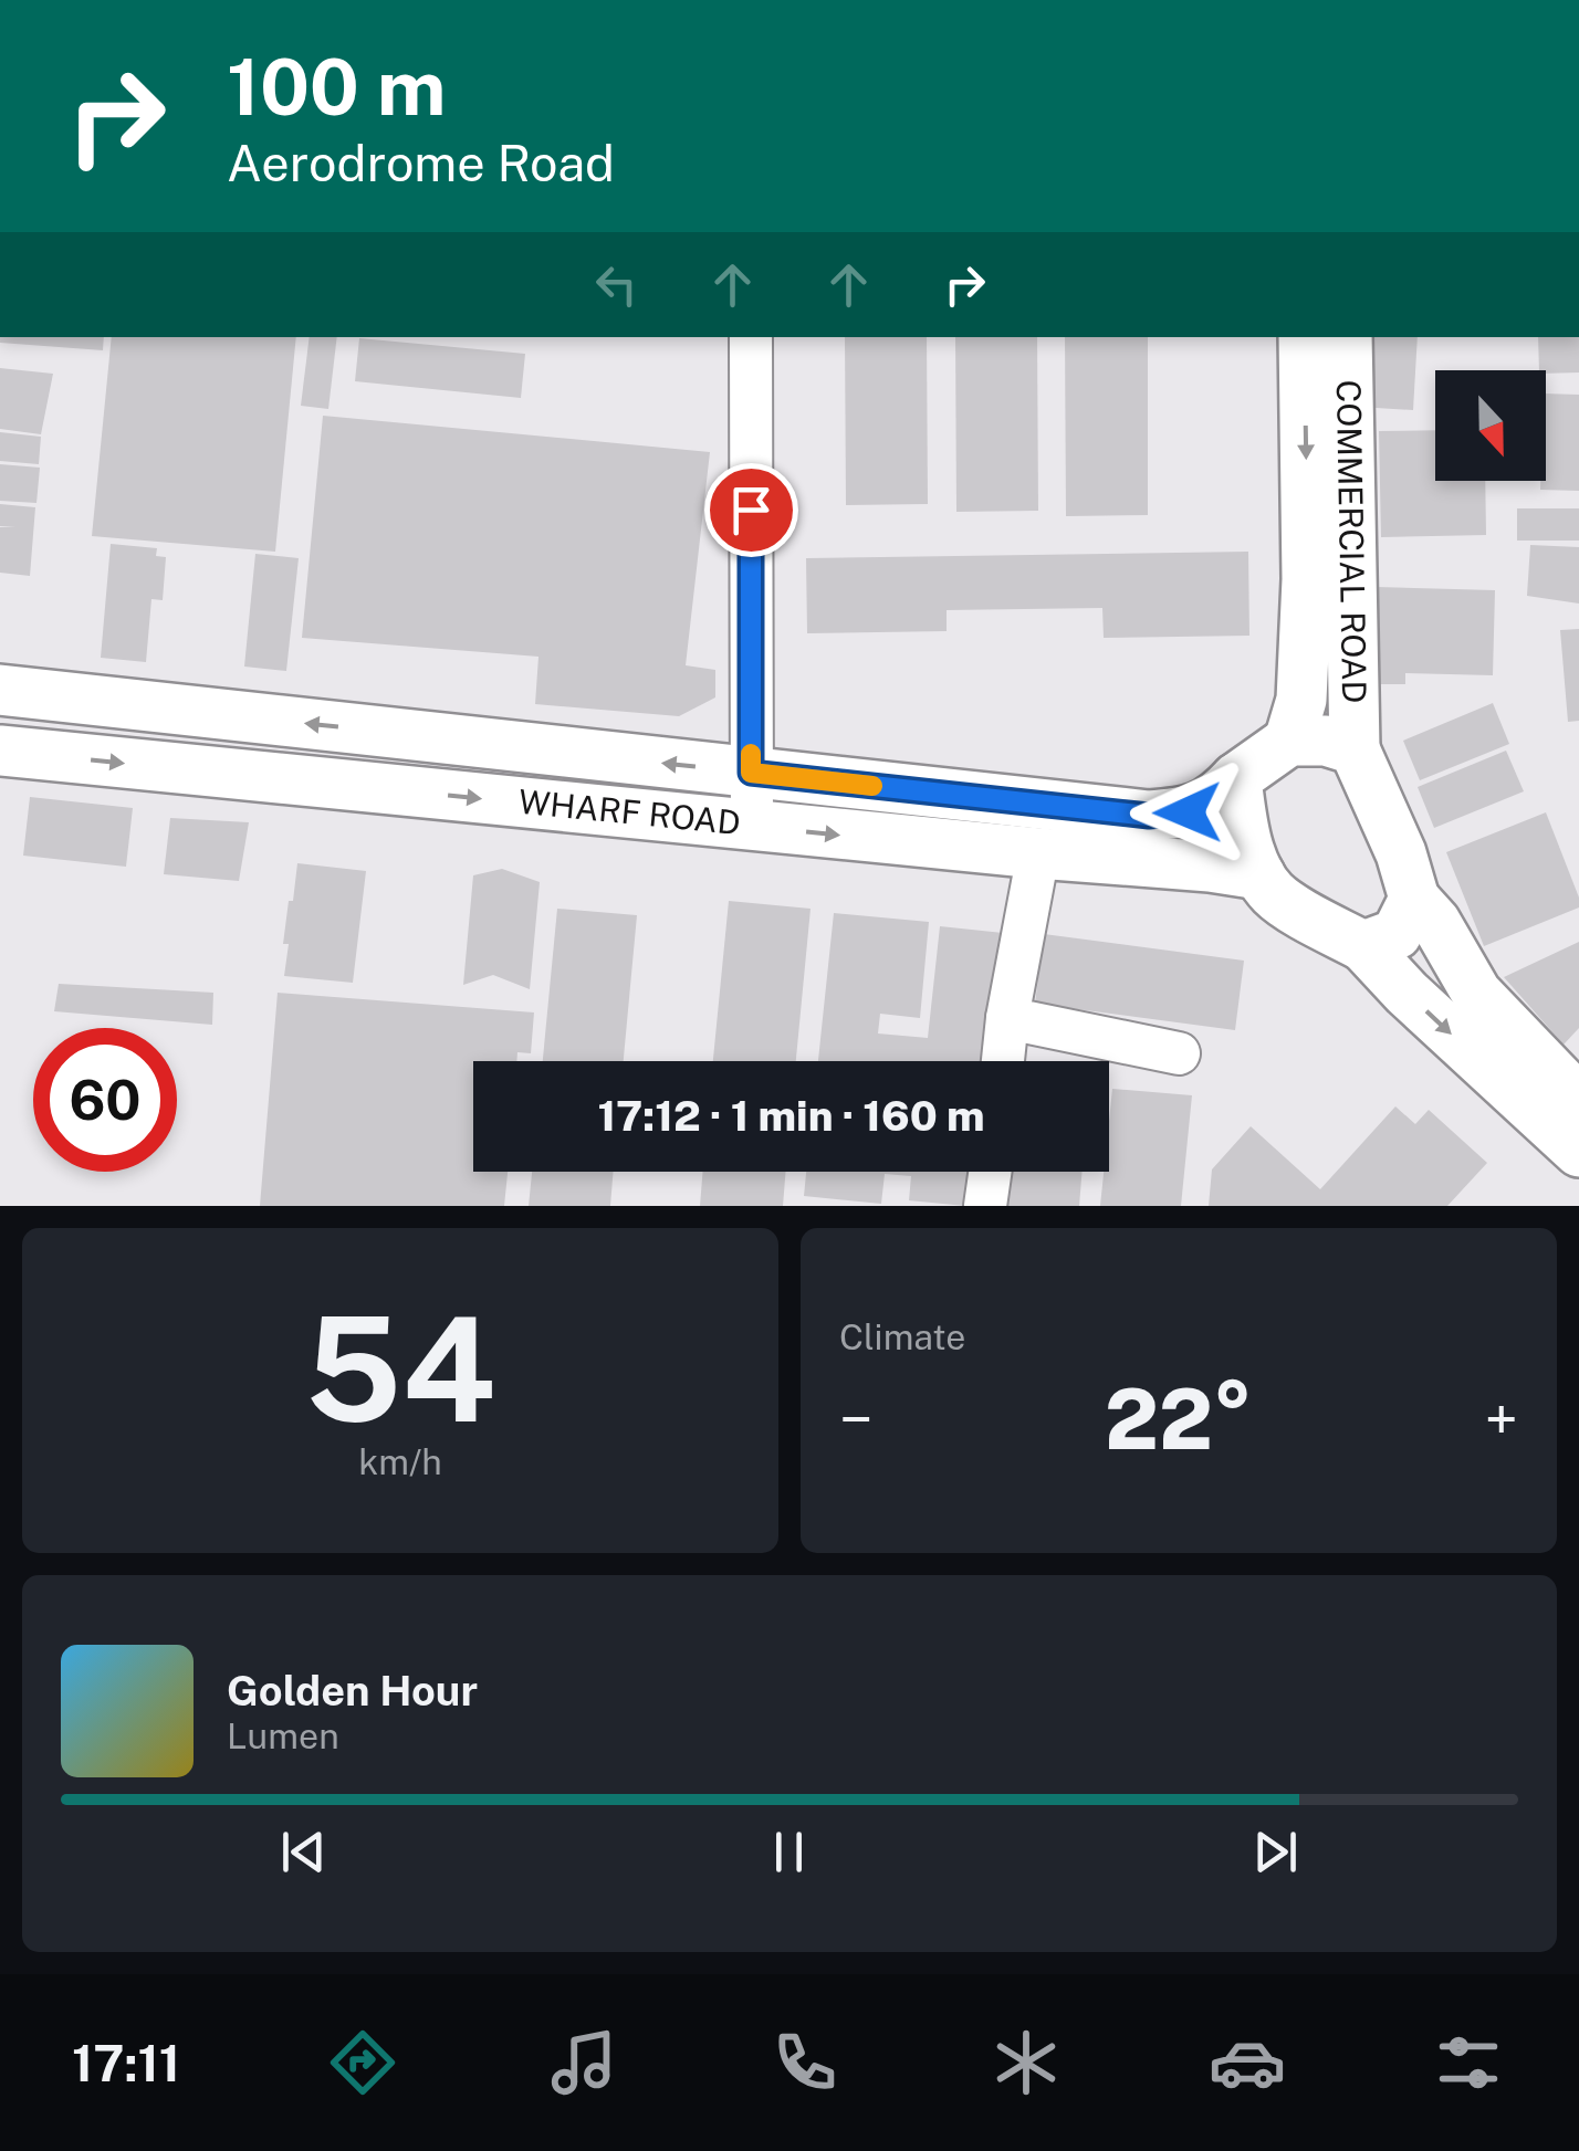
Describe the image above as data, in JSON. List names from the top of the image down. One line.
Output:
{"streets":{"main road":["COMMERCIAL ROAD","WHARF ROAD"]},"crossings":[["COMMERCIAL ROAD","WHARF ROAD"]],"north":"bottom","page":{"turn":["100 m","Aerodrome Road"],"limit":"60","trip":"17:12 · 1 min · 160 m","tile":[["54","km/h"],"Climate"],"heat":["−","22°","+"],"song":["Golden Hour","Lumen"],"tabs":"17:11"}}
